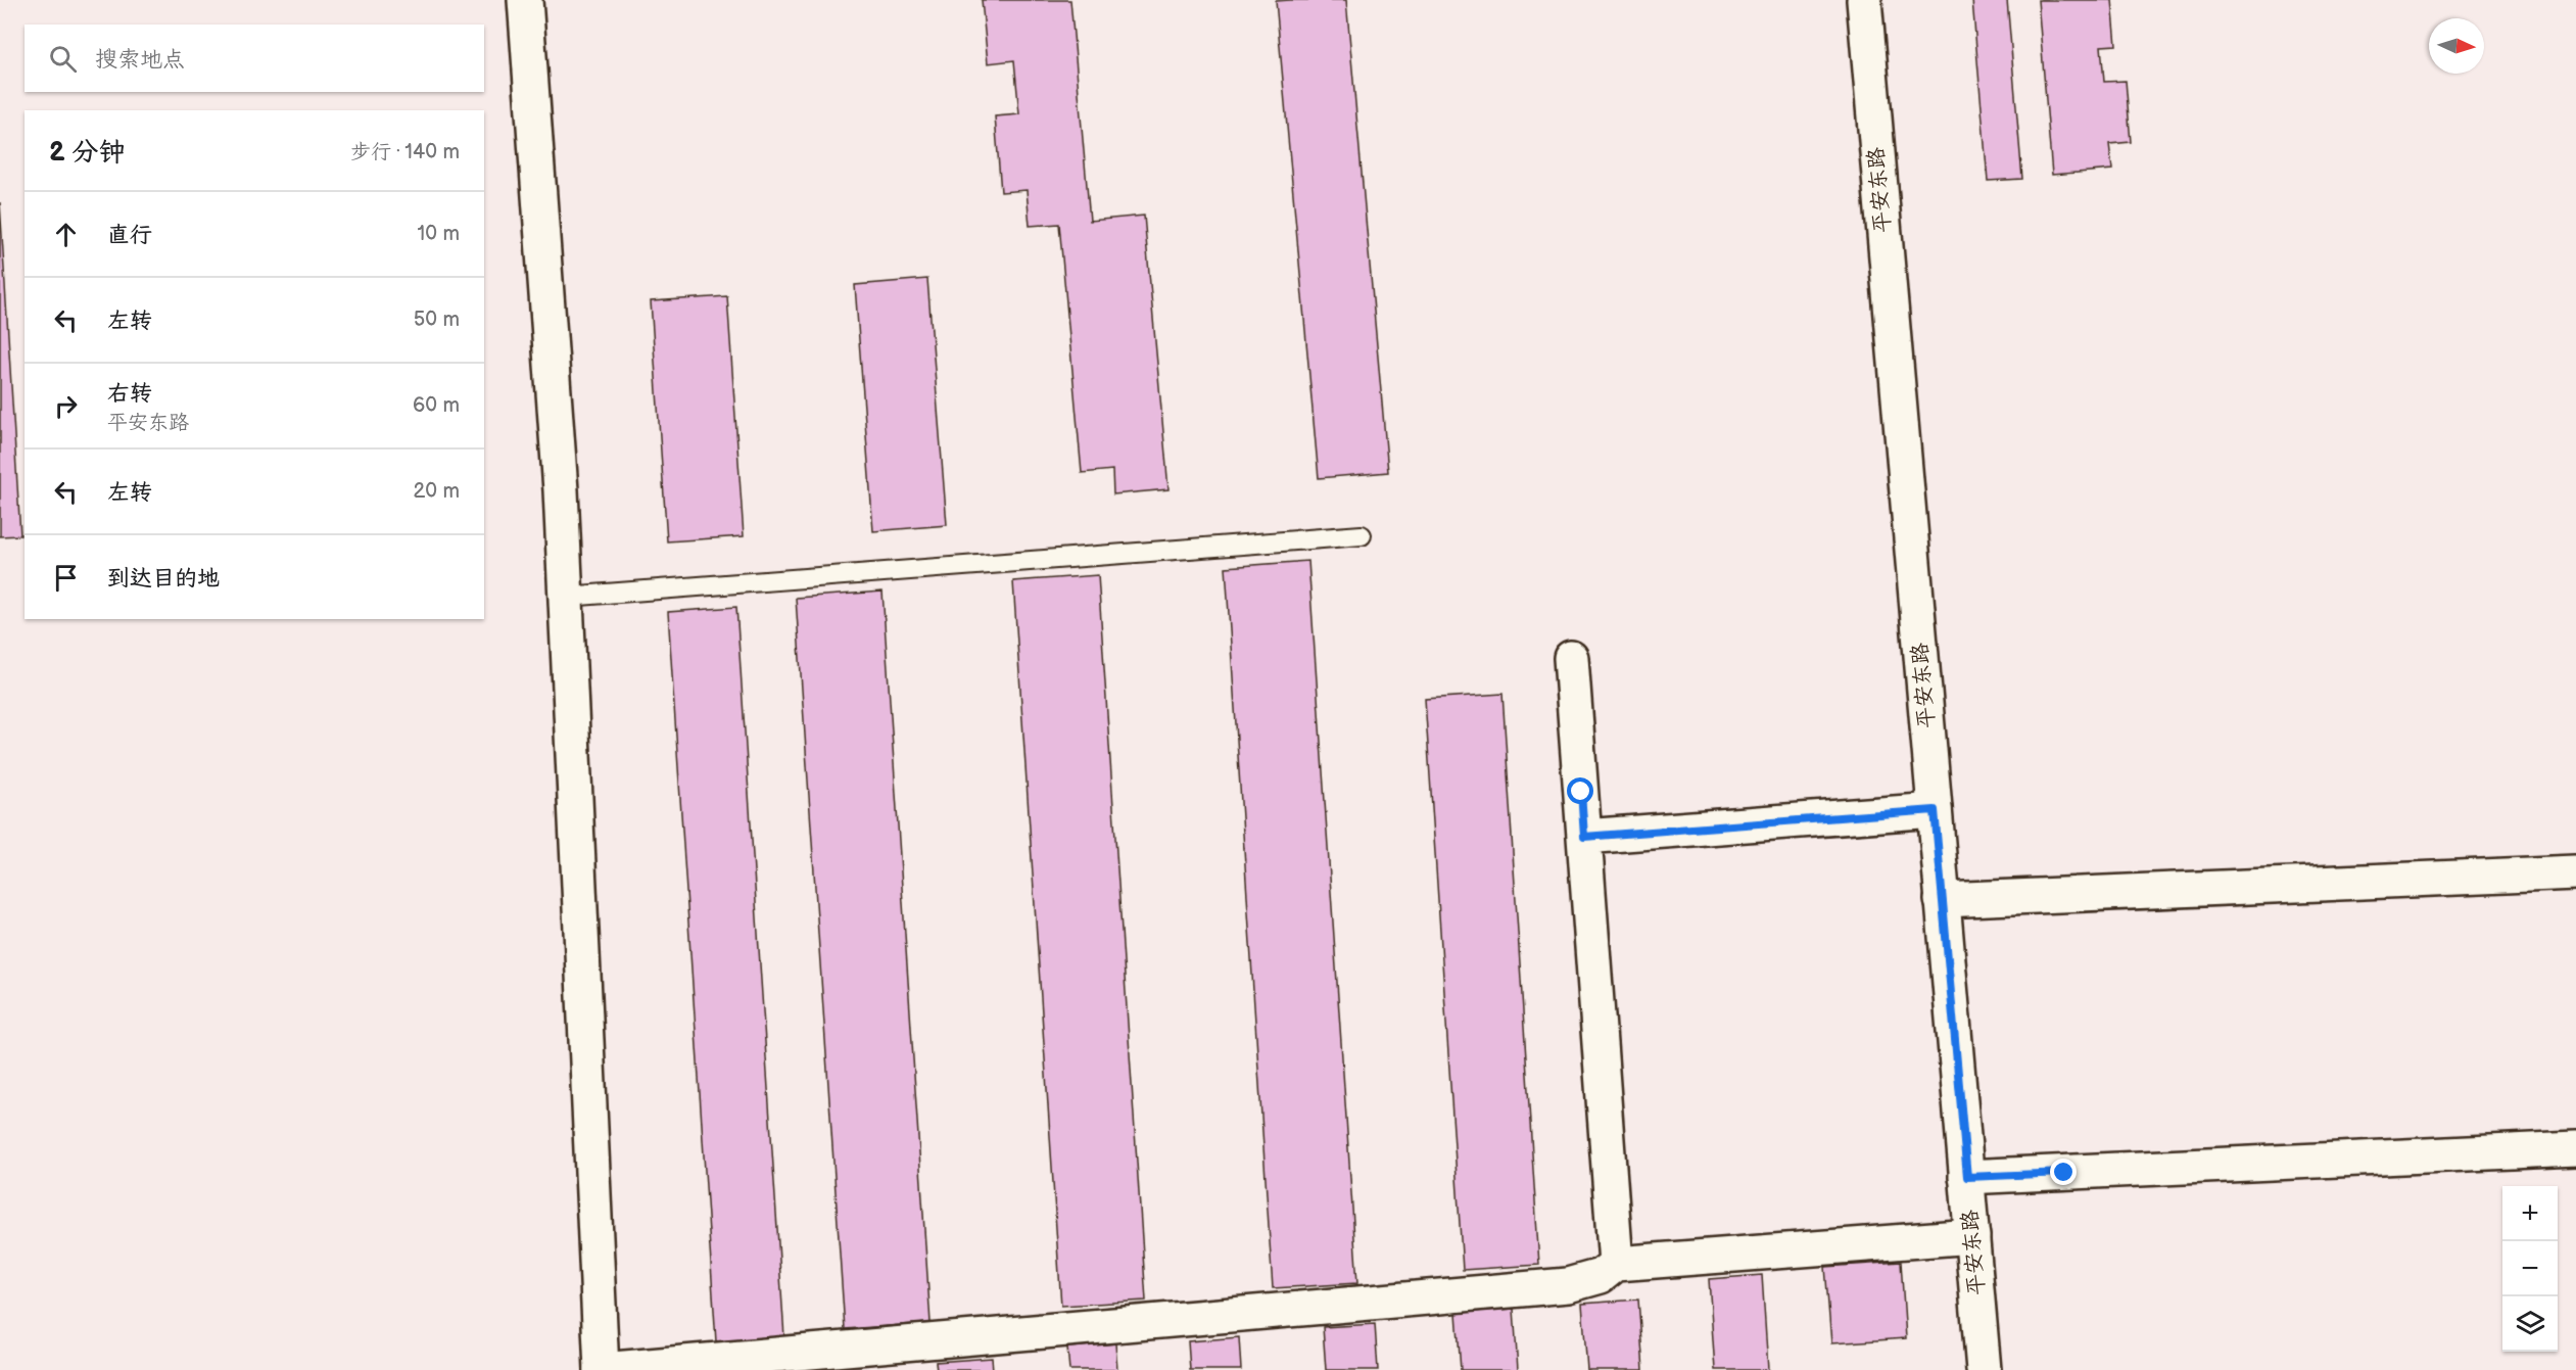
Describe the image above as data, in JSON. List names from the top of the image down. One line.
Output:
{"streets":{"street":["平安东路"]},"north":"right","page":{"search":"搜索地点","heading":["2 分钟","步行 · 140 m"],"list":[["直行","10 m"],["左转","50 m"],["右转","平安东路","60 m"],["左转","20 m"],"到达目的地"],"map_buttons":["+","−"]}}
